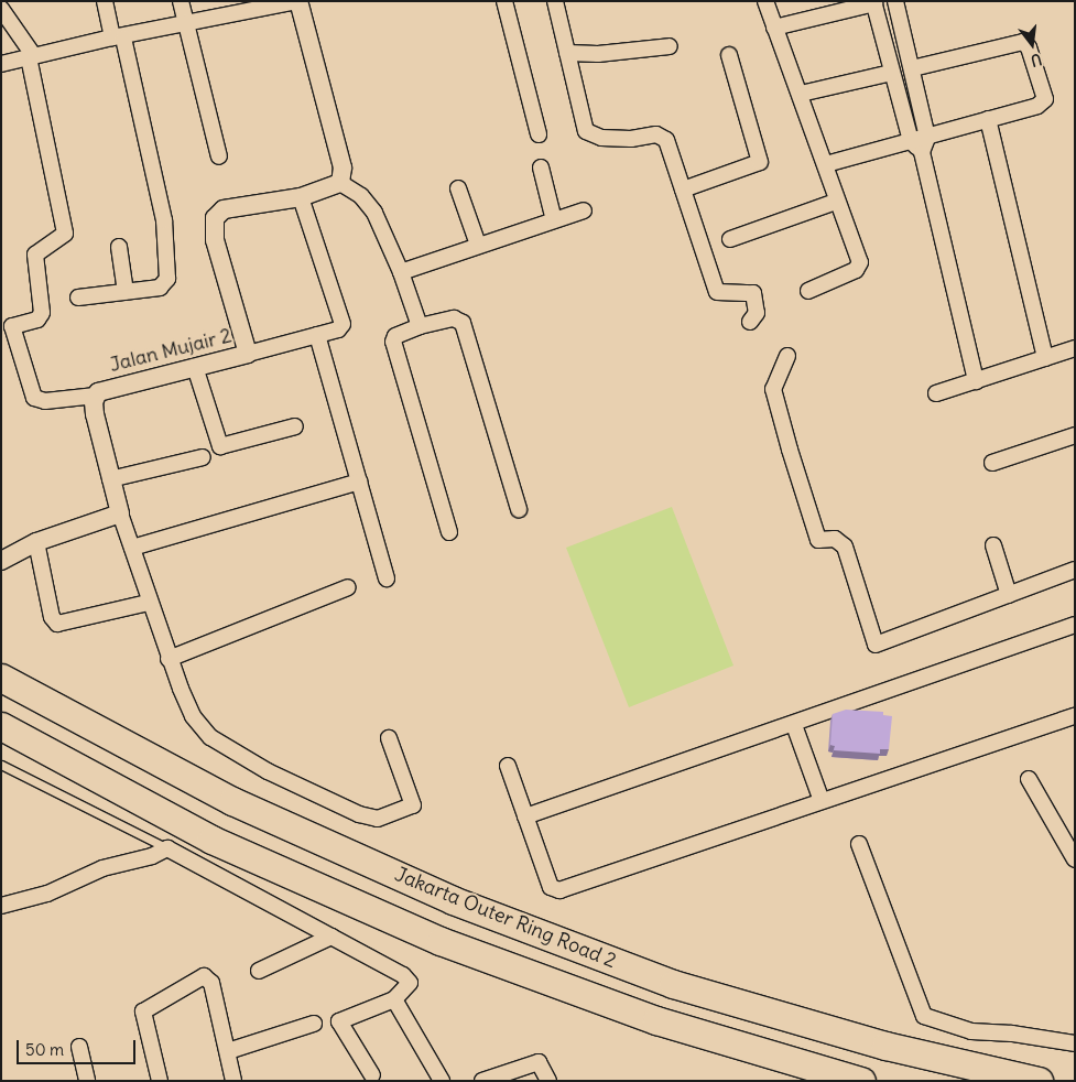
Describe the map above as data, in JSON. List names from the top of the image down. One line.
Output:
{"streets":{"highway":["Jakarta Outer Ring Road 2"],"street":["Jalan Mujair 2"]},"scale_bar":"50 m","north":"bottom"}
